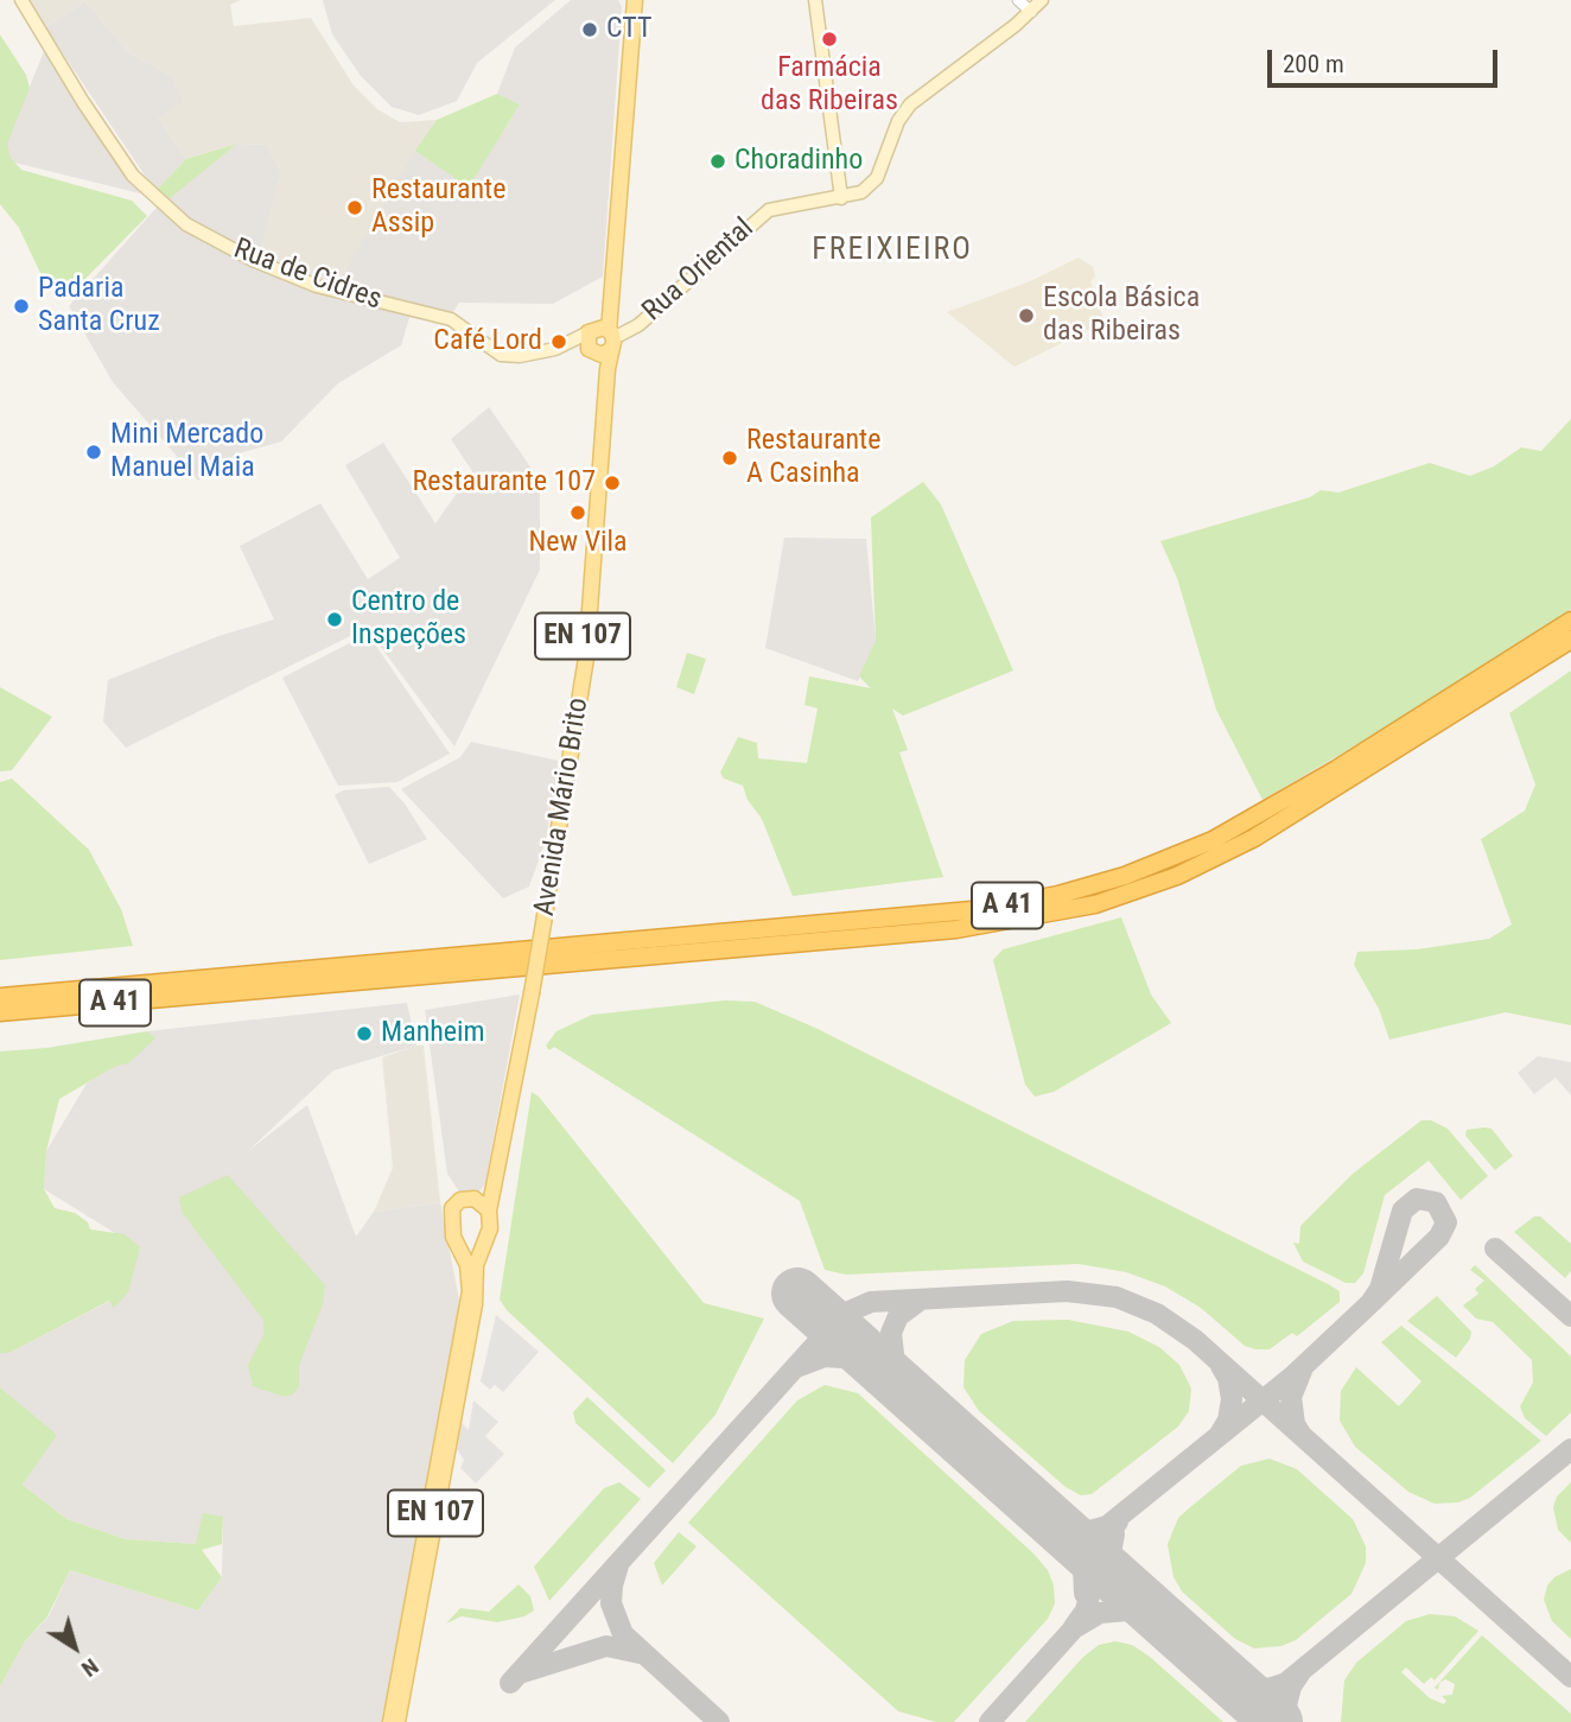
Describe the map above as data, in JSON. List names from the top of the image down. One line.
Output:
{"streets":{"highway":["A 41"],"main road":["Rua Oriental","Rua de Cidres","EN 107","Avenida Mário Brito"]},"crossings":[["Rua Oriental","Rua de Cidres"],["Rua Oriental","Avenida Mário Brito"],["Rua de Cidres","Avenida Mário Brito"],["EN 107","Avenida Mário Brito"]],"districts":["FREIXIEIRO"],"places":["CTT","Farmácia das Ribeiras","Choradinho","Restaurante Assip","Padaria Santa Cruz","Escola Básica das Ribeiras","Café Lord","Mini Mercado Manuel Maia","Restaurante A Casinha","Restaurante 107","New Vila","Centro de Inspeções","Manheim"],"scale_bar":"200 m","north":"bottom right"}
